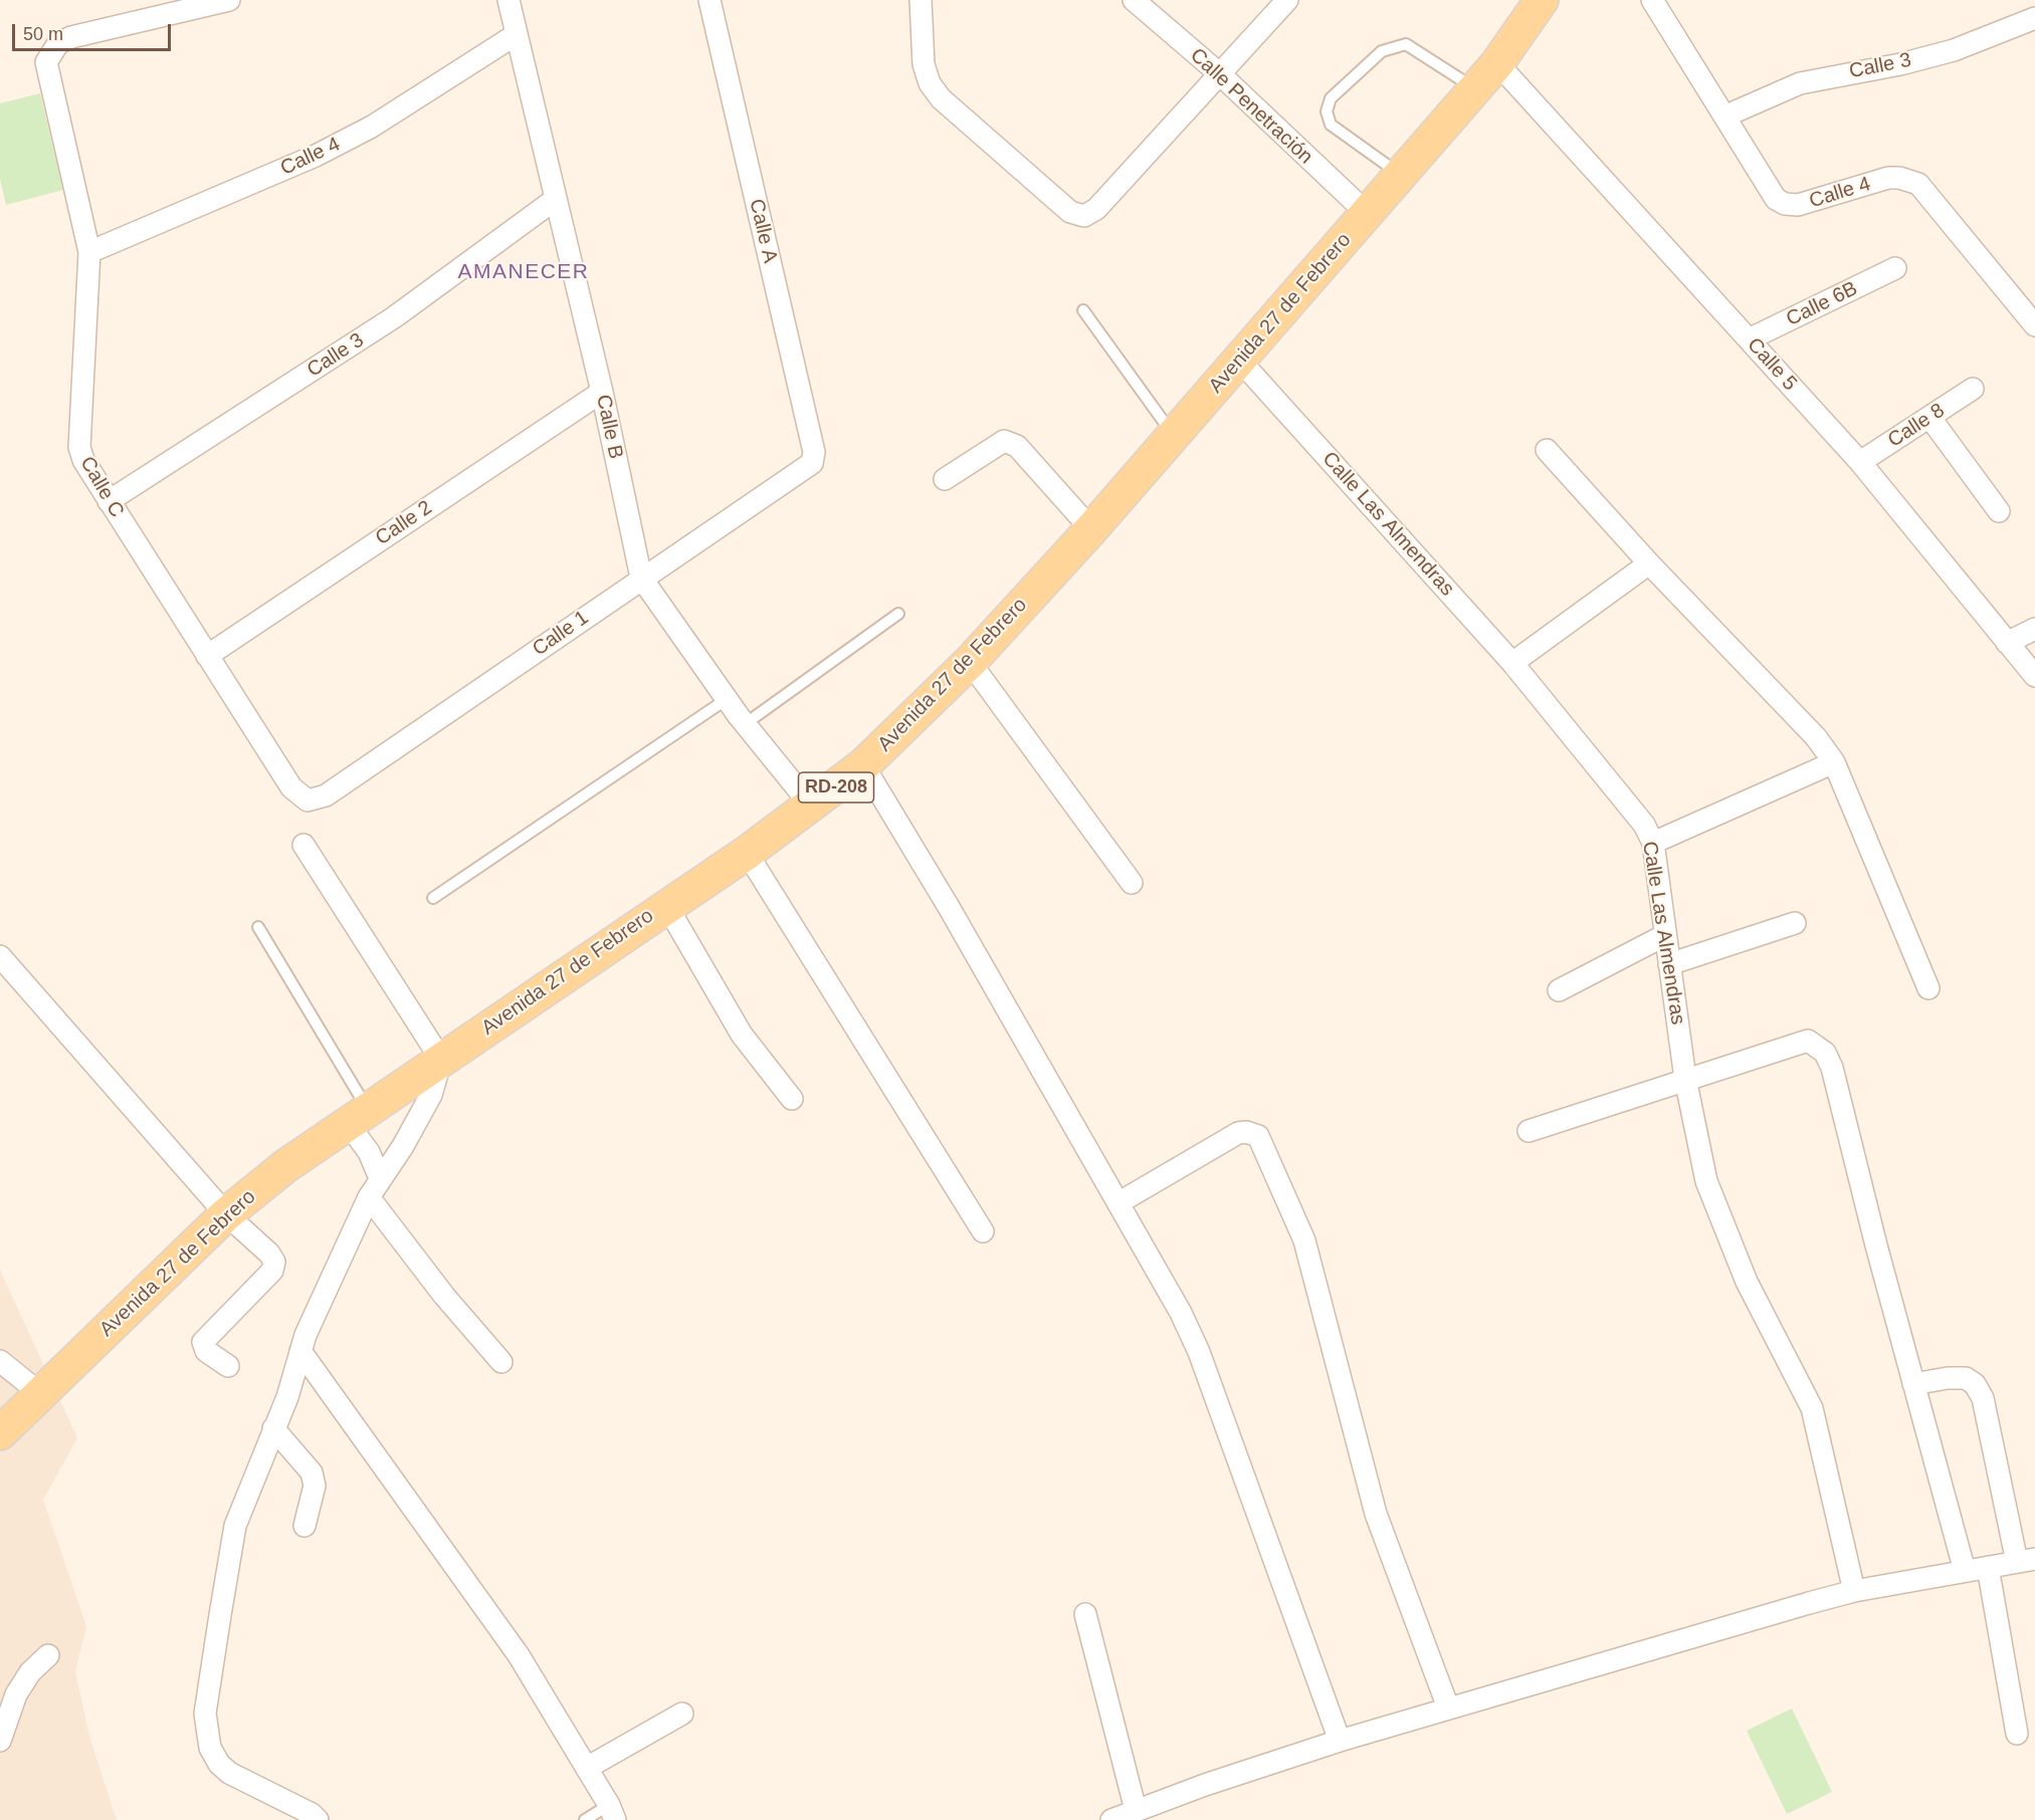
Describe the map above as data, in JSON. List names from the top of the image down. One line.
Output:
{"streets":{"main road":["Avenida 27 de Febrero","RD-208"],"street":["Calle 3","Calle Penetración","Calle 4","Calle A","Calle 6B","Calle 5","Calle 8","Calle B","Calle C","Calle 2","Calle Las Almendras","Calle 1"]},"crossings":[["Calle 3","Calle 4"],["Calle 3","Calle B"],["Calle 3","Calle C"],["Calle Penetración","Avenida 27 de Febrero"],["Calle 4","Calle B"],["Calle 4","Calle C"],["Calle A","Calle 1"],["Calle 6B","Calle 5"],["Avenida 27 de Febrero","Calle 5"],["Avenida 27 de Febrero","Calle B"],["Avenida 27 de Febrero","Calle Las Almendras"],["Calle 5","Calle 8"],["Calle B","Calle 2"],["Calle B","Calle 1"],["Calle C","Calle 2"],["Calle C","Calle 1"]],"districts":["AMANECER"],"scale_bar":"50 m"}
